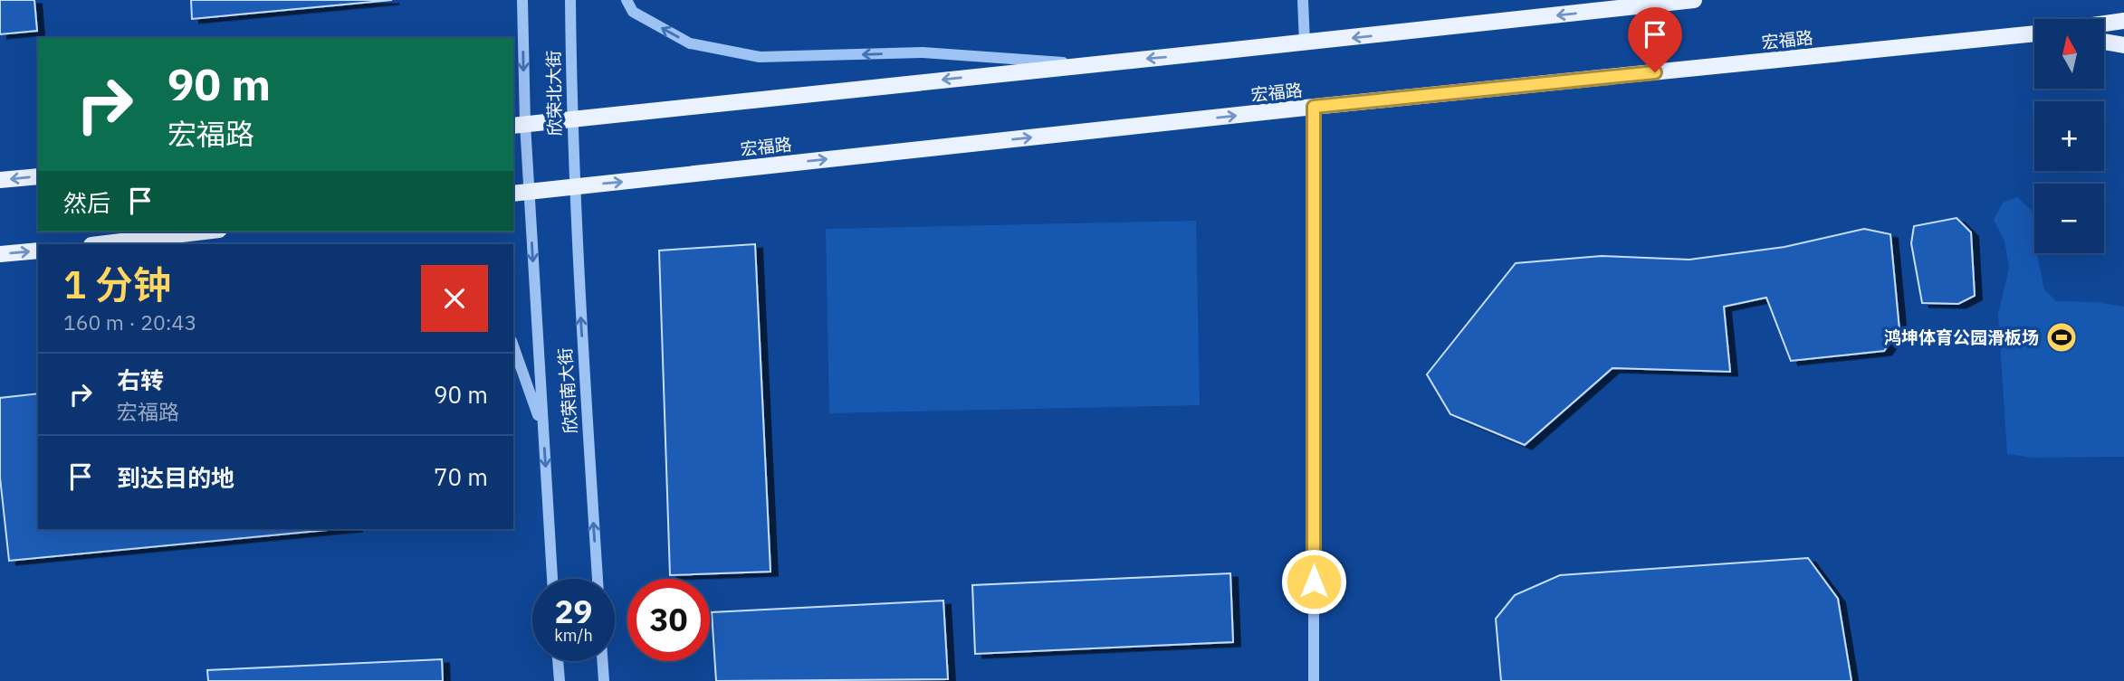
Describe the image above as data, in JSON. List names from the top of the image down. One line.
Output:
{"streets":{"main road":["宏福路"],"street":["欣荣北大街","欣荣南大街"]},"crossings":[["宏福路","欣荣北大街"],["宏福路","欣荣南大街"],["欣荣北大街","欣荣南大街"]],"places":{"sports":["鸿坤体育公园滑板场"]},"north":"top","page":{"map_buttons":["+","−"],"turn":["90 m","宏福路"],"then":"然后","heading":["1 分钟","160 m · 20:43"],"list":[{"name":"右转","note":"宏福路","value":"90 m"},{"name":"到达目的地","value":"70 m"}],"speed":"29 km/h","limit":"30"}}
